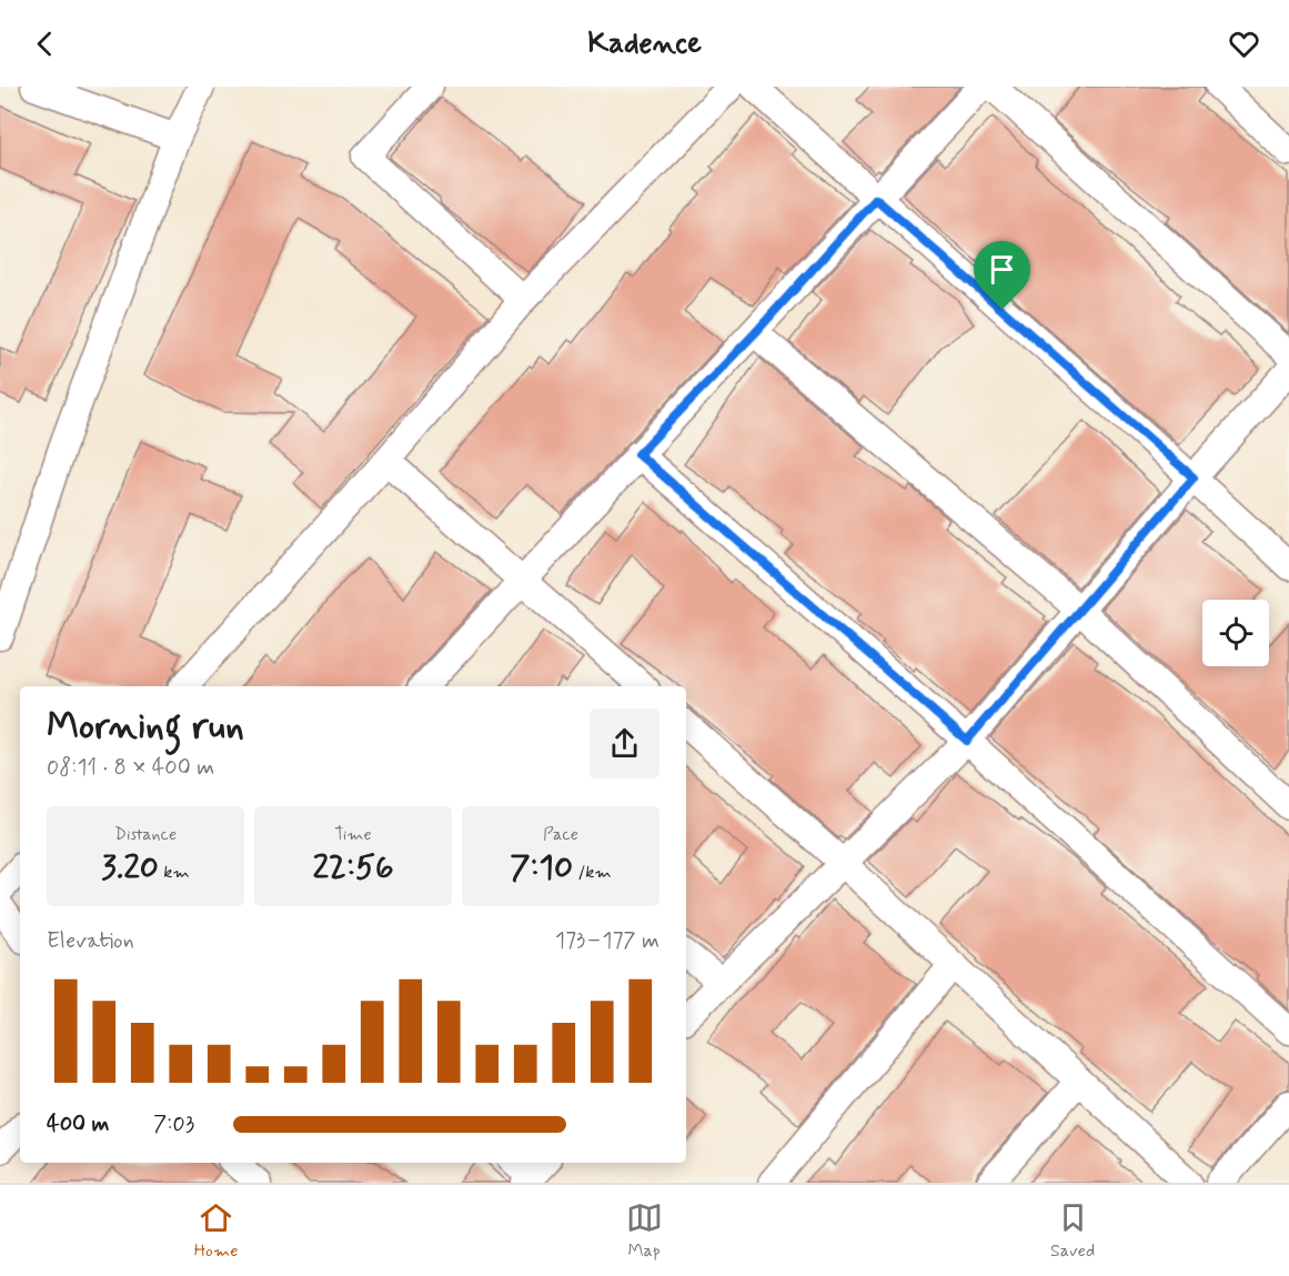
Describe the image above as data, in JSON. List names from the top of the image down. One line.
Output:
{"page":{"header":"Kadence","heading":["Morning run","08:11 · 8 × 400 m"],"stats":[["Distance","3.20 km"],["Time","22:56"],["Pace","7:10 /km"]],"chart":["Elevation","173–177 m"],"list":[{"name":"400 m","note":"7:03"}],"tabs":["Home","Map","Saved"]}}
